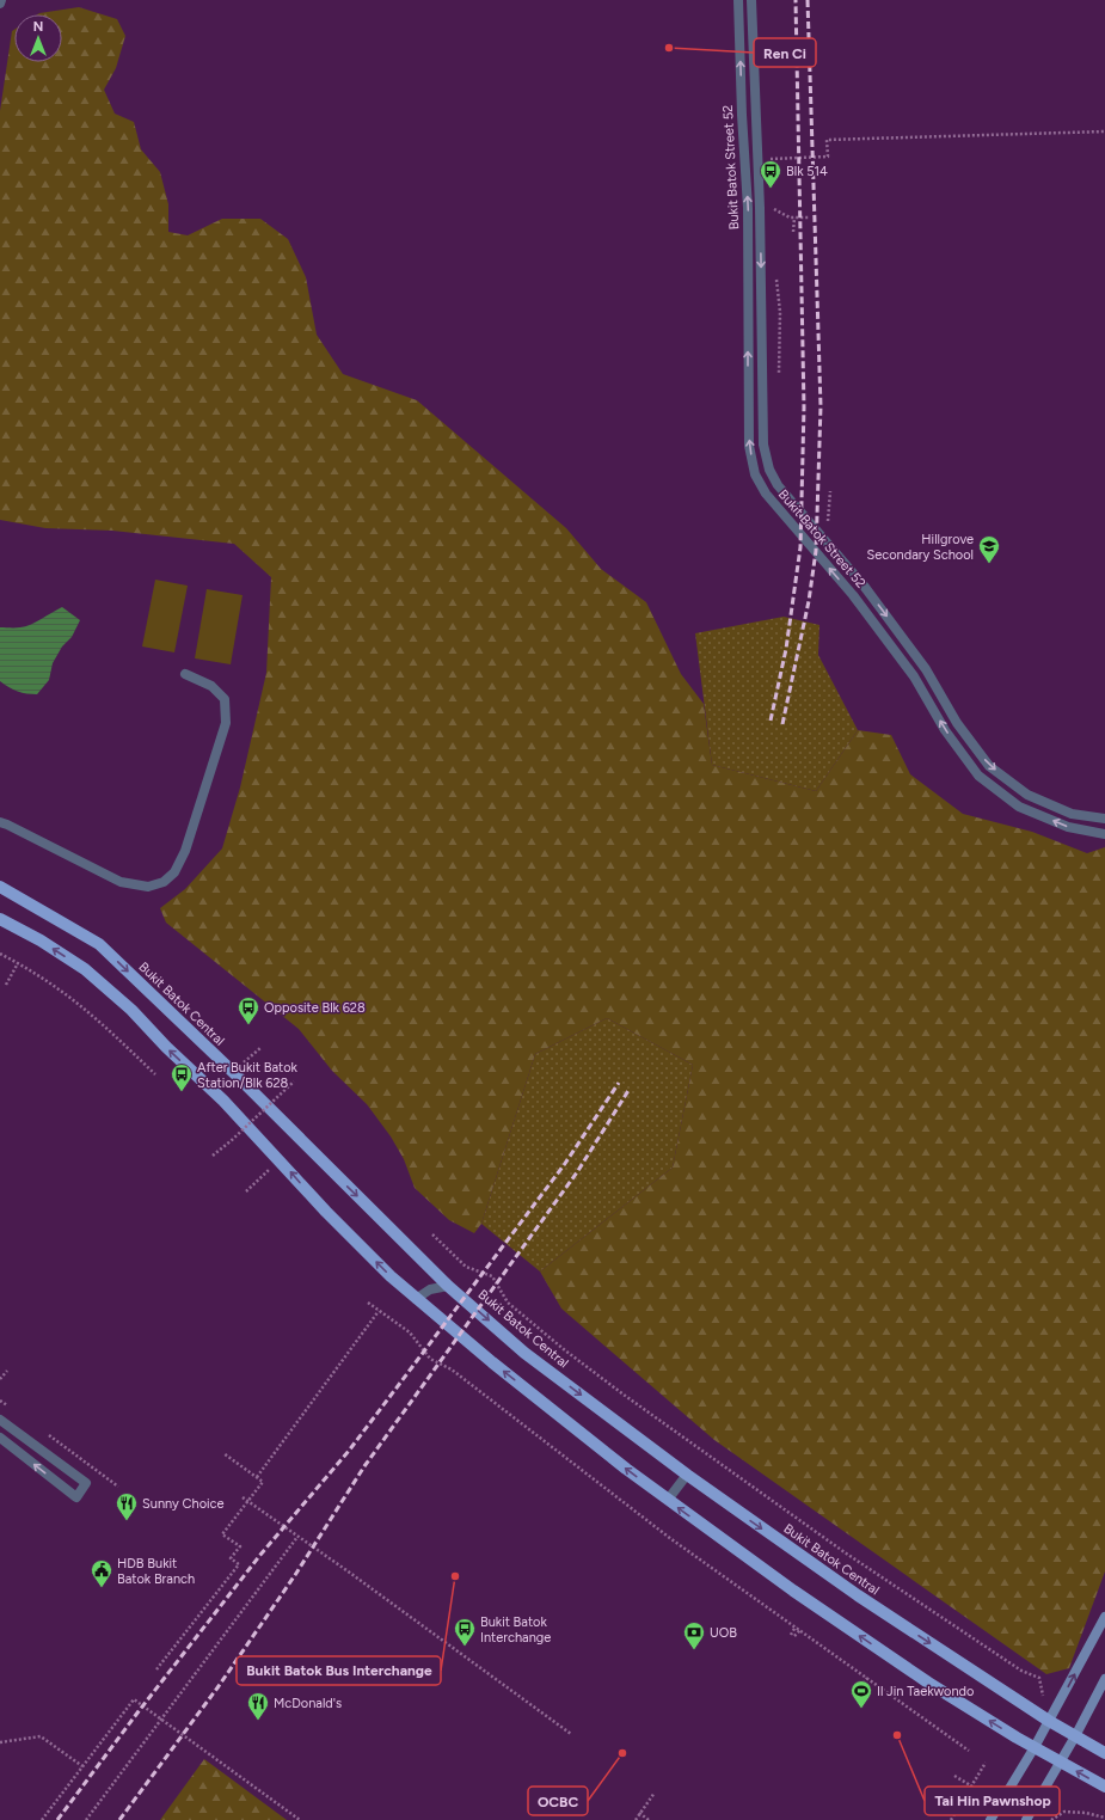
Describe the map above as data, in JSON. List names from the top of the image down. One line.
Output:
{"streets":{"main road":["Bukit Batok Central"],"street":["Bukit Batok Street 52"]},"places":{"other":["Ren Ci","Bukit Batok Bus Interchange","Tai Hin Pawnshop","OCBC"],"bus stop":["Blk 514","Opposite Blk 628","After Bukit Batok Station/Blk 628","Bukit Batok Interchange"],"school or university":["Hillgrove Secondary School"],"restaurant":["Sunny Choice","McDonald's"],"public building":["HDB Bukit Batok Branch"],"bank":["UOB"],"sports":["Il Jin Taekwondo"]},"north":"top"}
